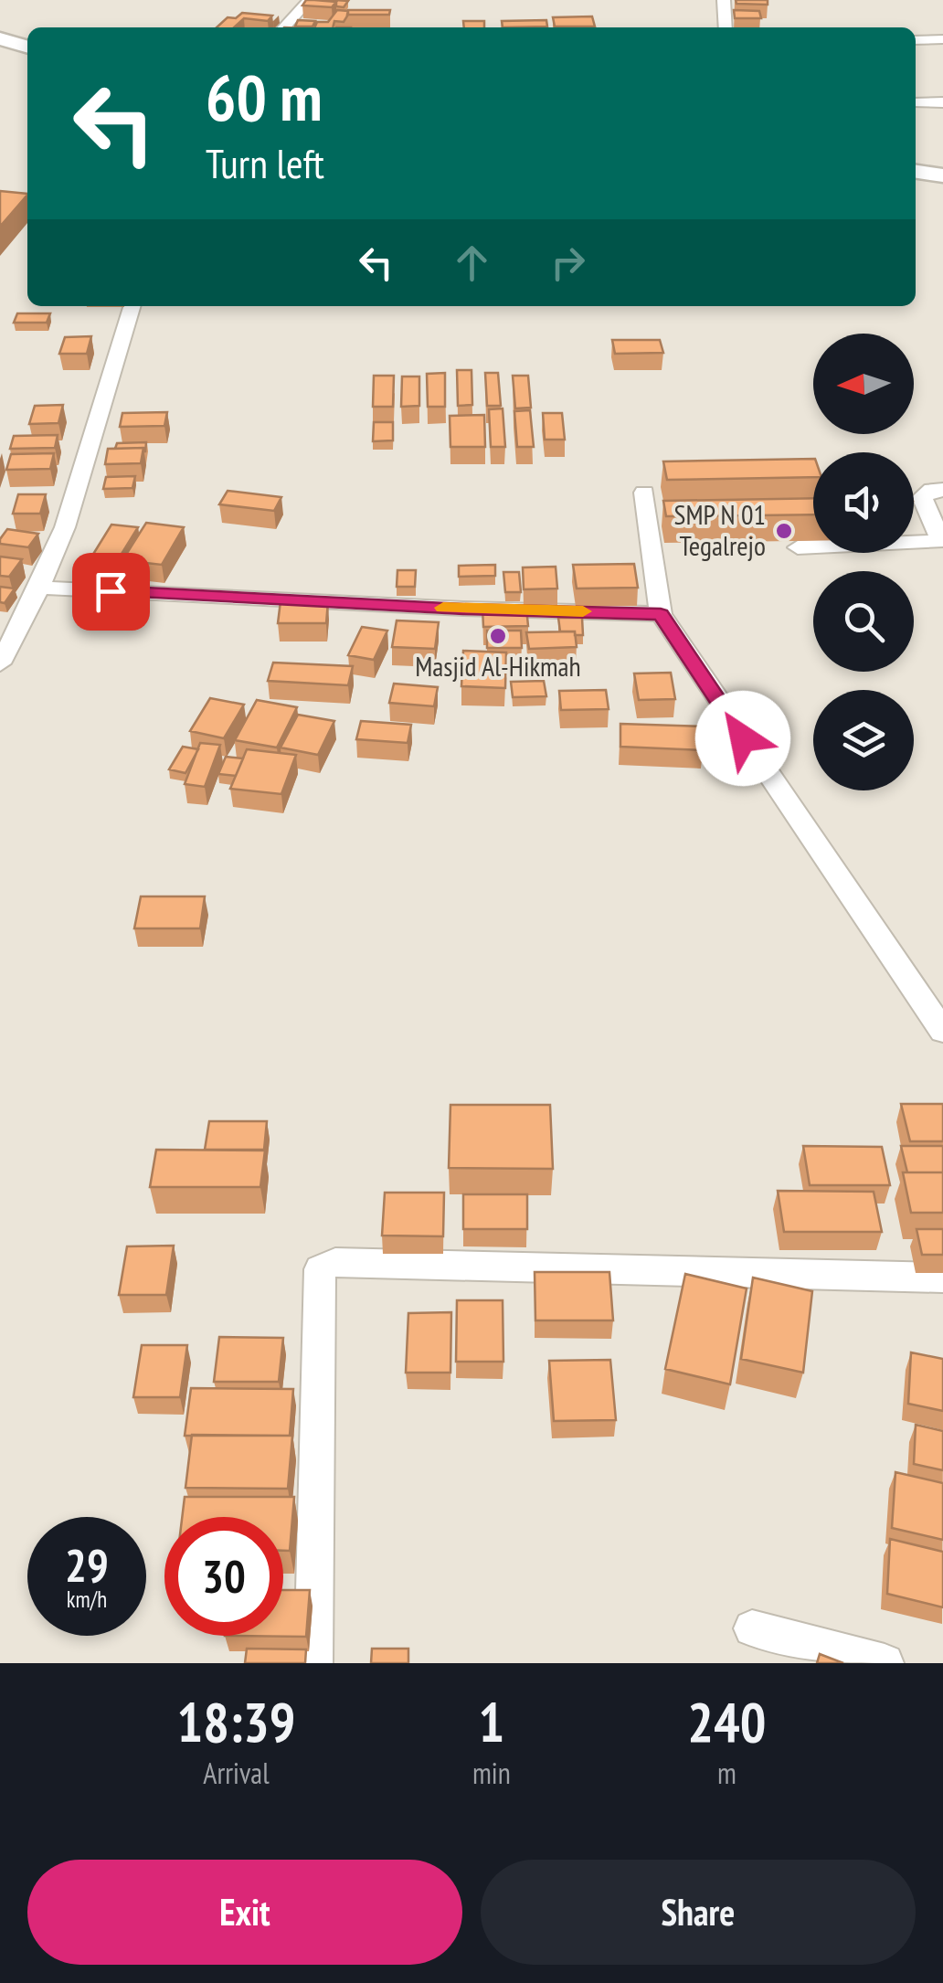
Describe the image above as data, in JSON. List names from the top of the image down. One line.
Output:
{"places":["SMP N 01 Tegalrejo","Masjid Al-Hikmah"],"north":"left","page":{"turn":["60 m","Turn left"],"speed":"29 km/h","limit":"30","eta":["18:39","Arrival","1","min","240","m"],"buttons":["Exit","Share"]}}
